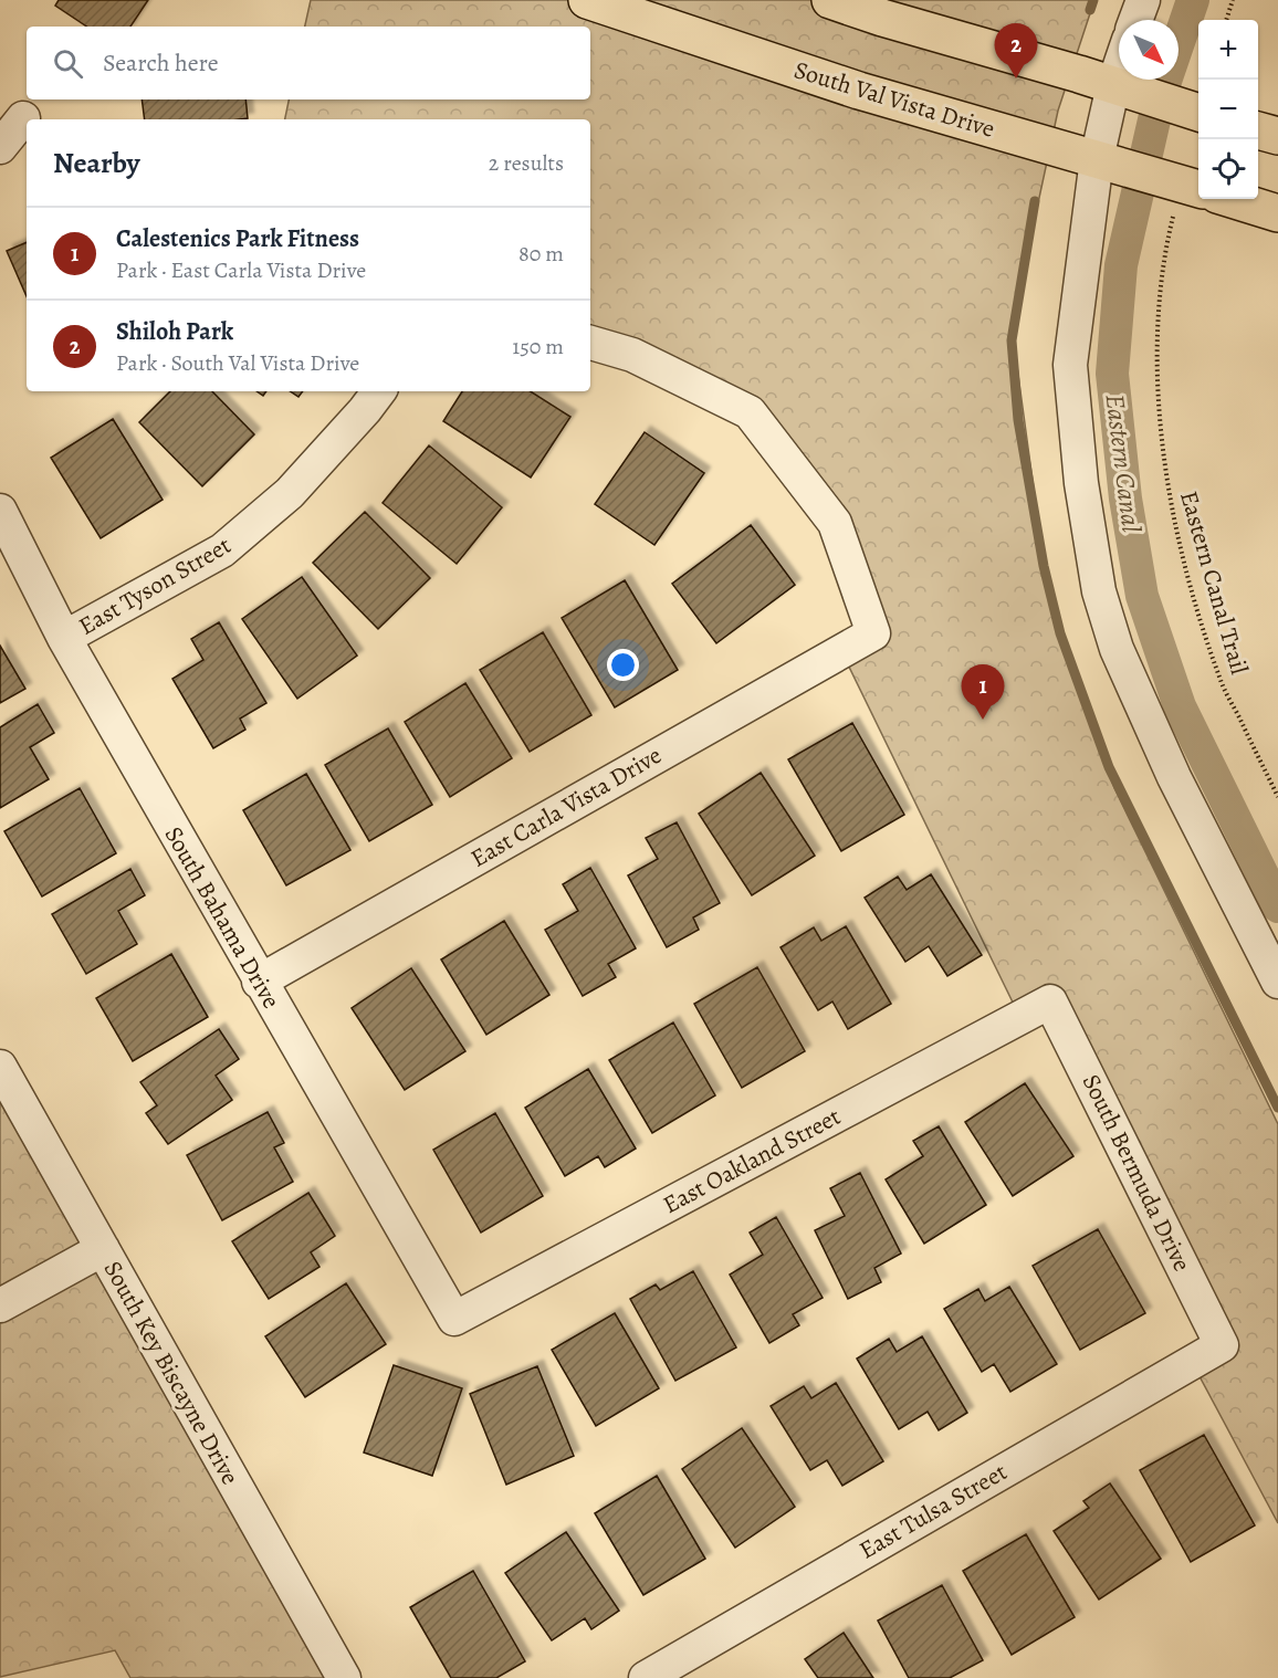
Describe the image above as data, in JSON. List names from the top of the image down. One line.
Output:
{"streets":{"main road":["South Val Vista Drive"],"street":["East Tyson Street","East Carla Vista Drive","South Bahama Drive","East Oakland Street","South Bermuda Drive","South Key Biscayne Drive","East Tulsa Street"],"path":["Eastern Canal Trail"]},"crossings":[["South Val Vista Drive","Eastern Canal Trail"],["East Tyson Street","South Bahama Drive"],["East Carla Vista Drive","South Bahama Drive"],["South Bahama Drive","East Oakland Street"],["East Oakland Street","South Bermuda Drive"],["South Bermuda Drive","East Tulsa Street"]],"water":["Eastern Canal"],"north":"bottom right","page":{"map_buttons":["+","−"],"pins":["2","1"],"search":"Search here","heading":["Nearby","2 results"],"list":[{"mark":"1","name":"Calestenics Park Fitness","note":"Park · East Carla Vista Drive","value":"80 m"},{"mark":"2","name":"Shiloh Park","note":"Park · South Val Vista Drive","value":"150 m"}]}}
